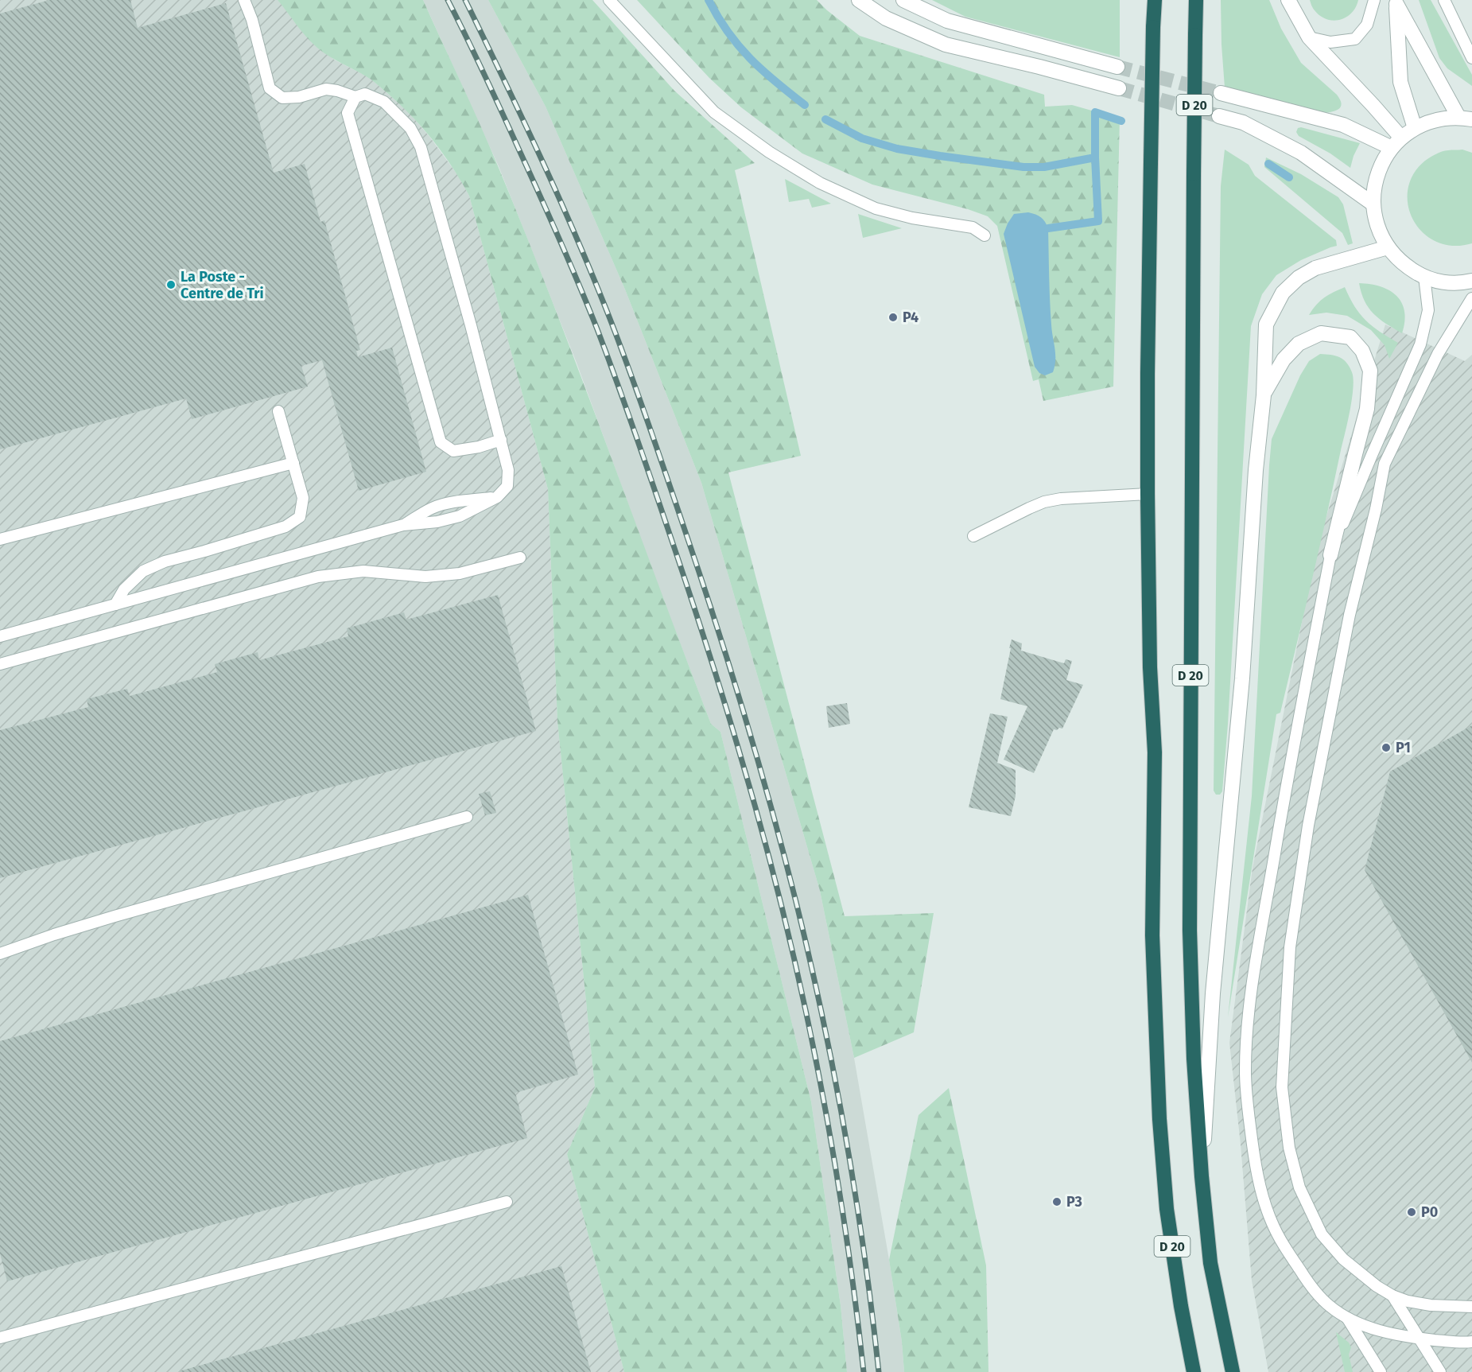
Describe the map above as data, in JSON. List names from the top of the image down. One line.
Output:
{"streets":{"highway":["D 20"]},"places":["La Poste - Centre de Tri","P4","P1","P3","P0"]}
